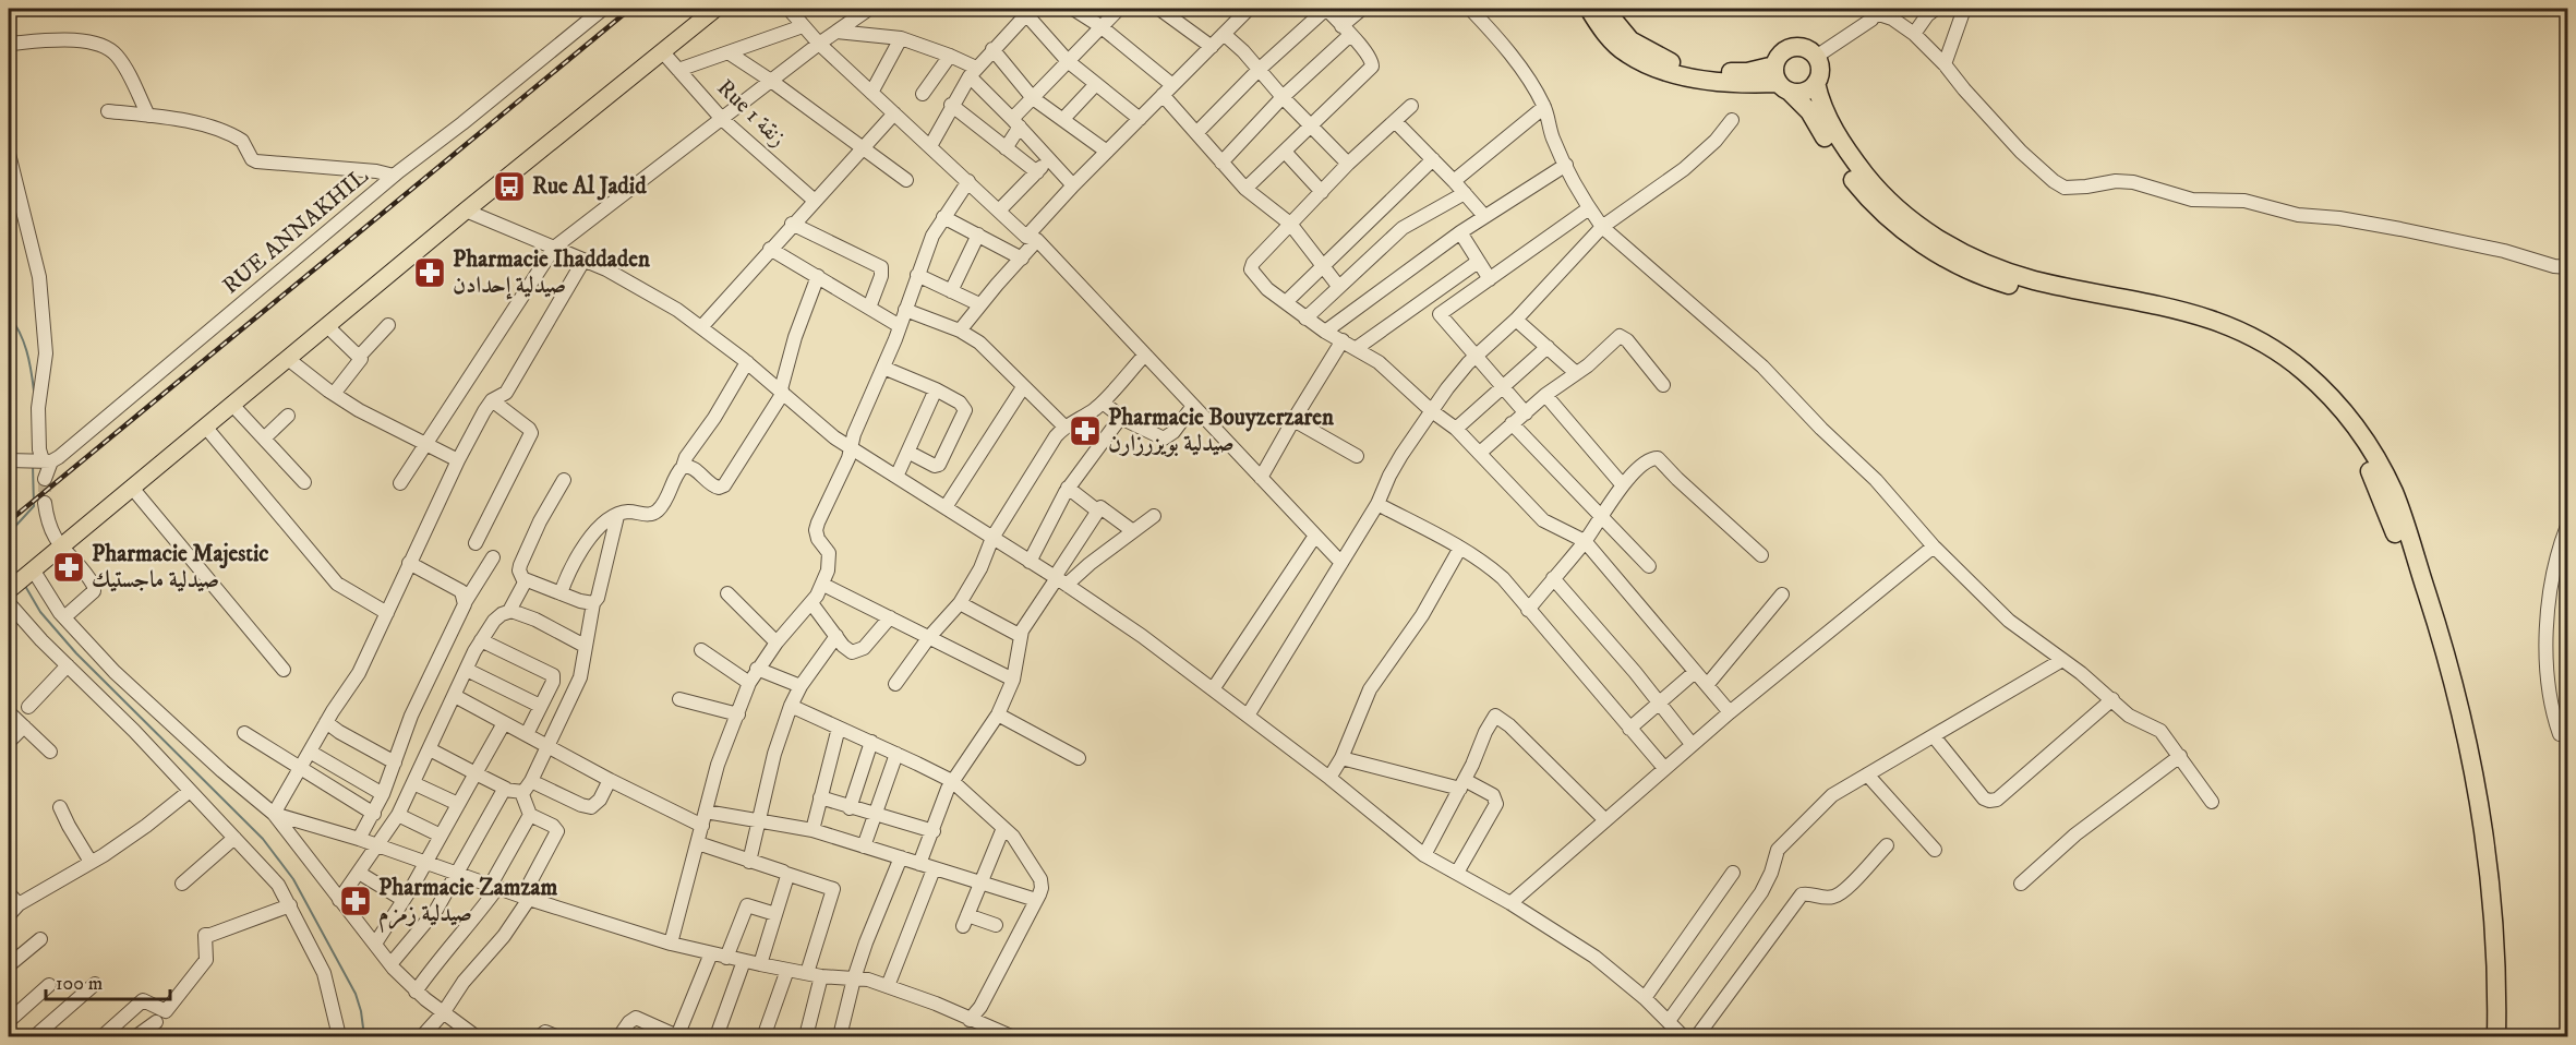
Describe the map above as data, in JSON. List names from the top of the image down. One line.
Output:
{"streets":{"street":["Rue 1 زنقة","RUE ANNAKHIL"]},"places":{"bus stop":["Rue Al Jadid"],"pharmacy":["Pharmacie Ihaddaden صيدلية إحدادن","Pharmacie Bouyzerzaren صيدلية بويزرزارن","Pharmacie Majestic صيدلية ماجستيك","Pharmacie Zamzam صيدلية زمزم"]},"scale_bar":"100 m"}
